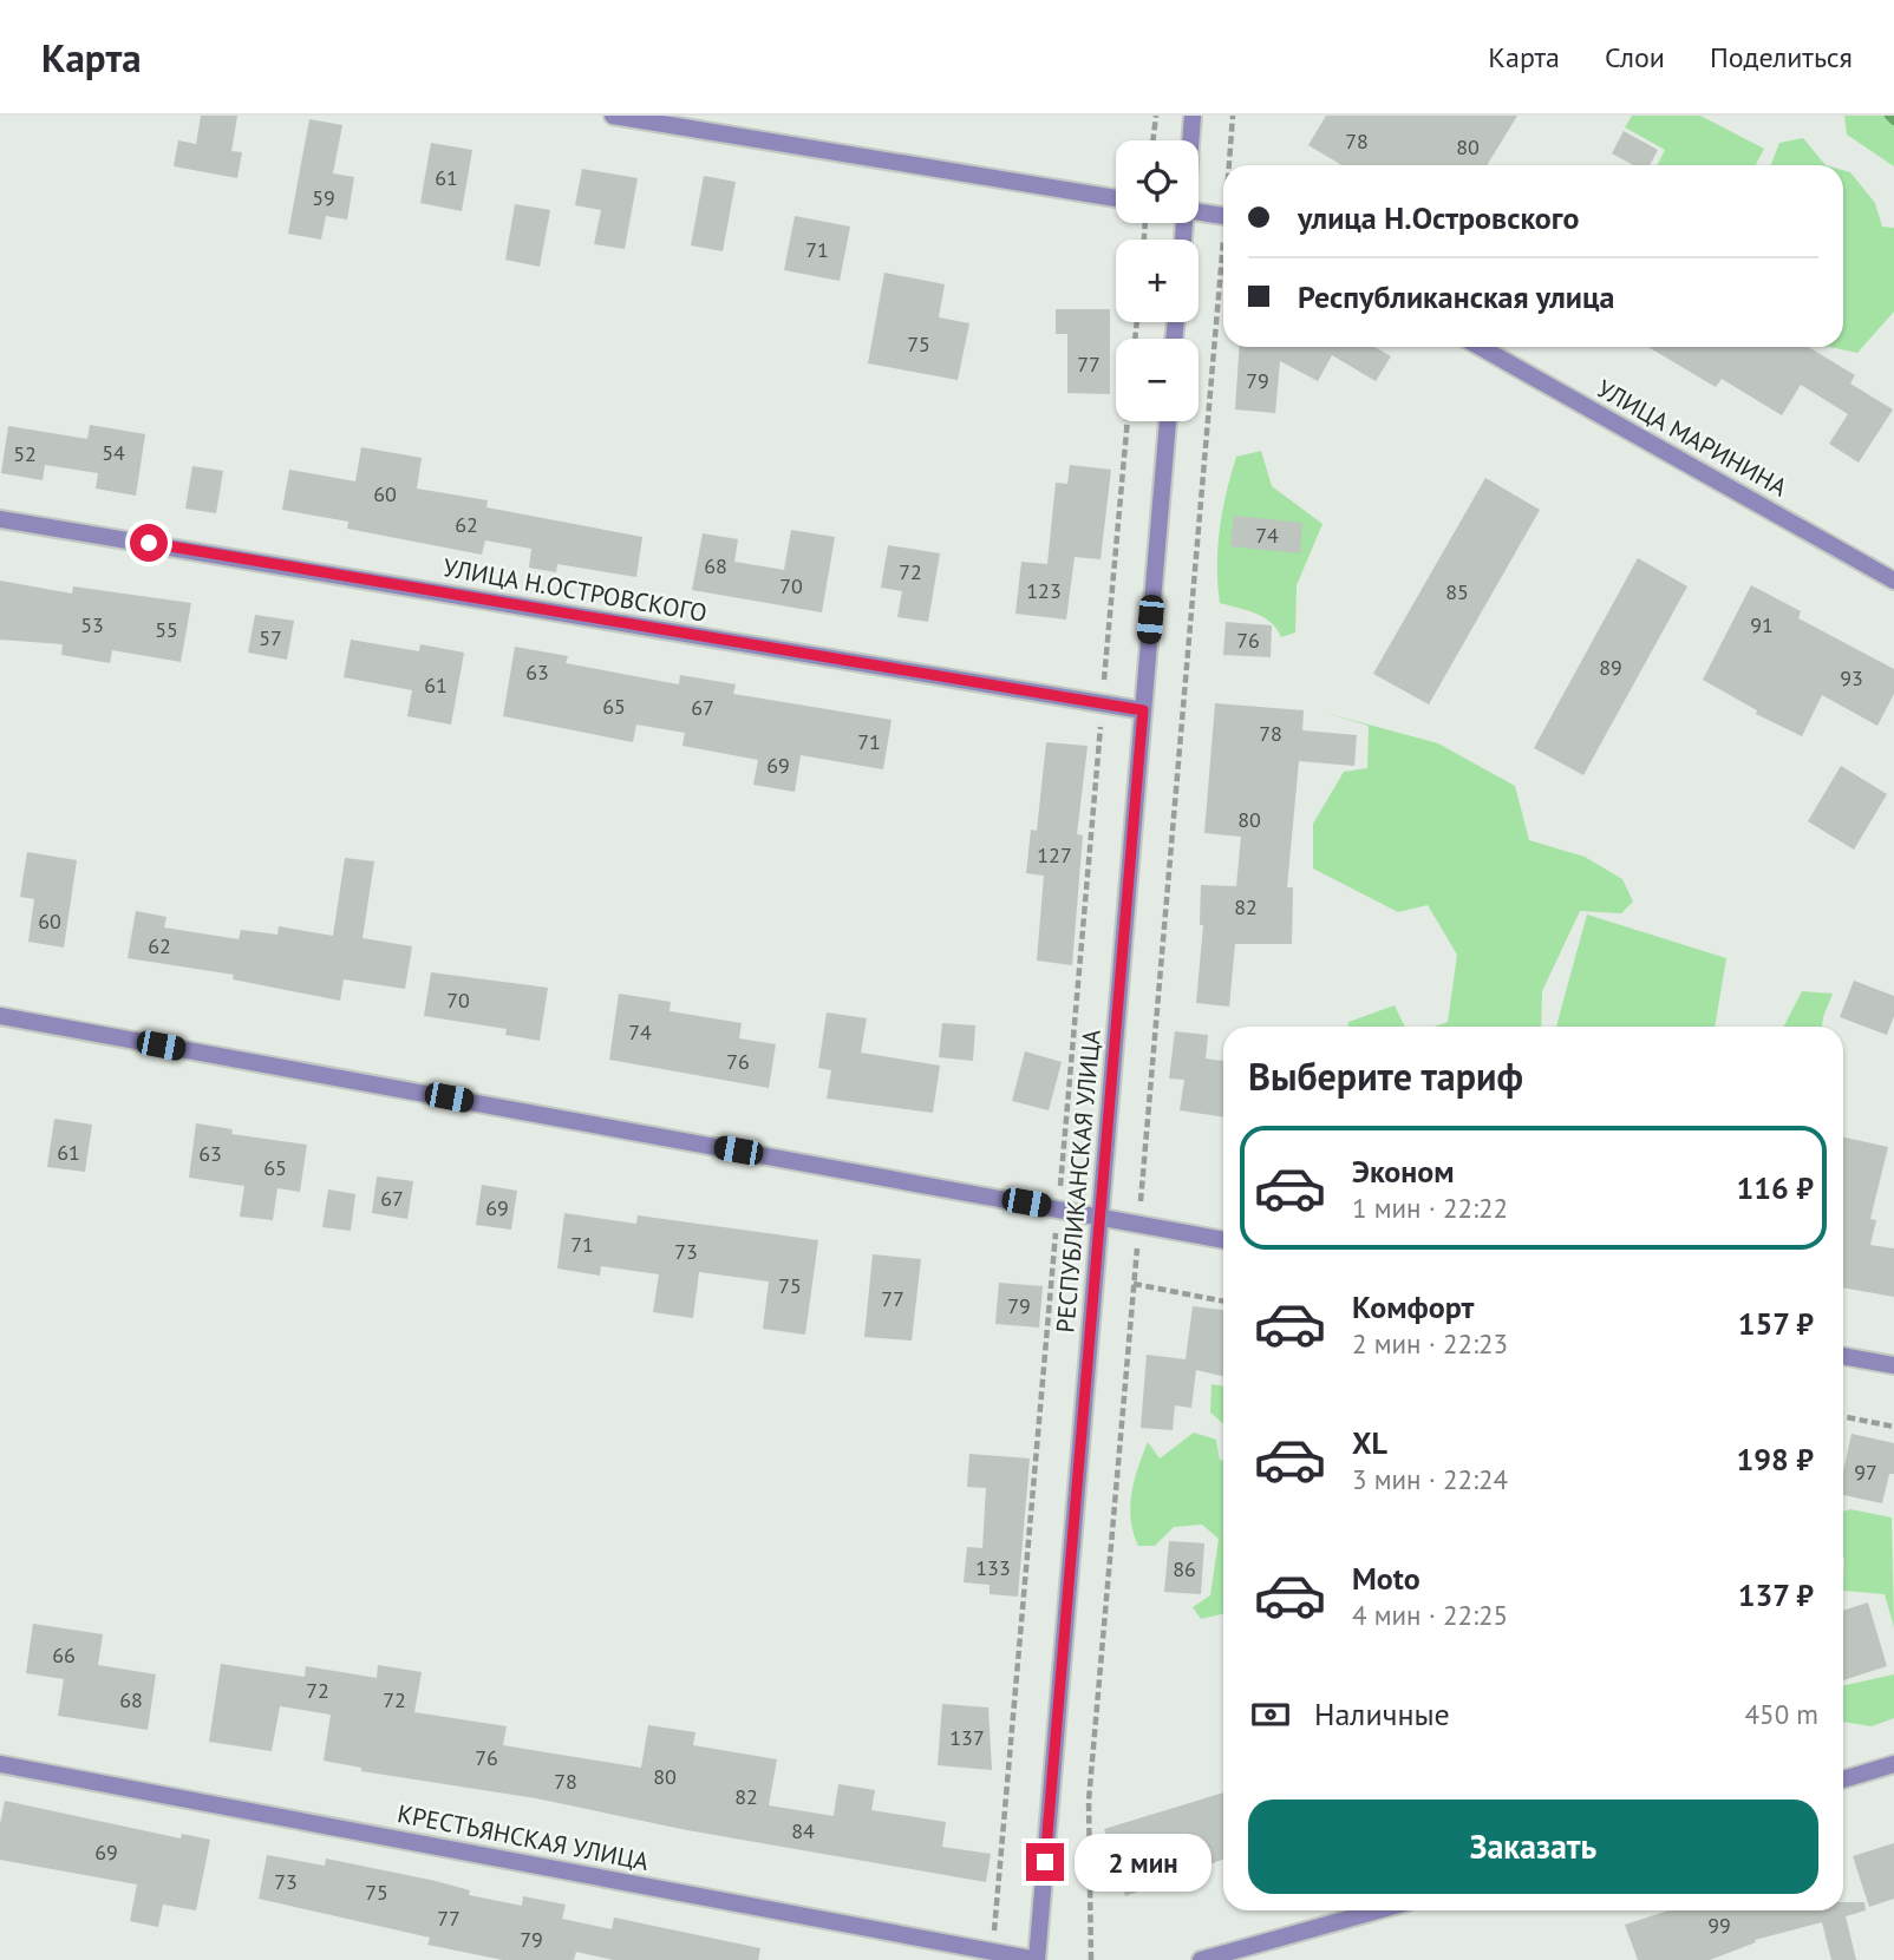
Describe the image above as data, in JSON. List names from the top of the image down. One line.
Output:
{"streets":{"street":["УЛИЦА МАРИНИНА","УЛИЦА Н.ОСТРОВСКОГО","РЕСПУБЛИКАНСКАЯ УЛИЦА","КРЕСТЬЯНСКАЯ УЛИЦА"]},"crossings":[["УЛИЦА Н.ОСТРОВСКОГО","РЕСПУБЛИКАНСКАЯ УЛИЦА"],["РЕСПУБЛИКАНСКАЯ УЛИЦА","КРЕСТЬЯНСКАЯ УЛИЦА"]],"house_numbers":["78","80","61","59","71","75","77","79","54","52","60","62","74","68","72","70","123","85","53","91","55","57","76","89","63","93","61","65","67","78","71","69","80","127","82","60","62","70","74","76","61","63","65","67","69","71","73","75","77","79","97","133","86","66","72","68","72","137","76","80","78","82","84","69","73","75","77","99","79"],"page":{"header":"Карта","nav":["Карта","Слои","Поделиться"],"map_buttons":["+","−"],"banner":["улица Н.Островского","Республиканская улица"],"heading":"Выберите тариф","list":[{"name":"Эконом","note":"1 мин · 22:22","value":"116 ₽"},{"name":"Комфорт","note":"2 мин · 22:23","value":"157 ₽"},{"name":"XL","note":"3 мин · 22:24","value":"198 ₽"},{"name":"Moto","note":"4 мин · 22:25","value":"137 ₽"}],"pay":["Наличные","450 m"],"buttons":"Заказать","bubble":"2 мин"}}
